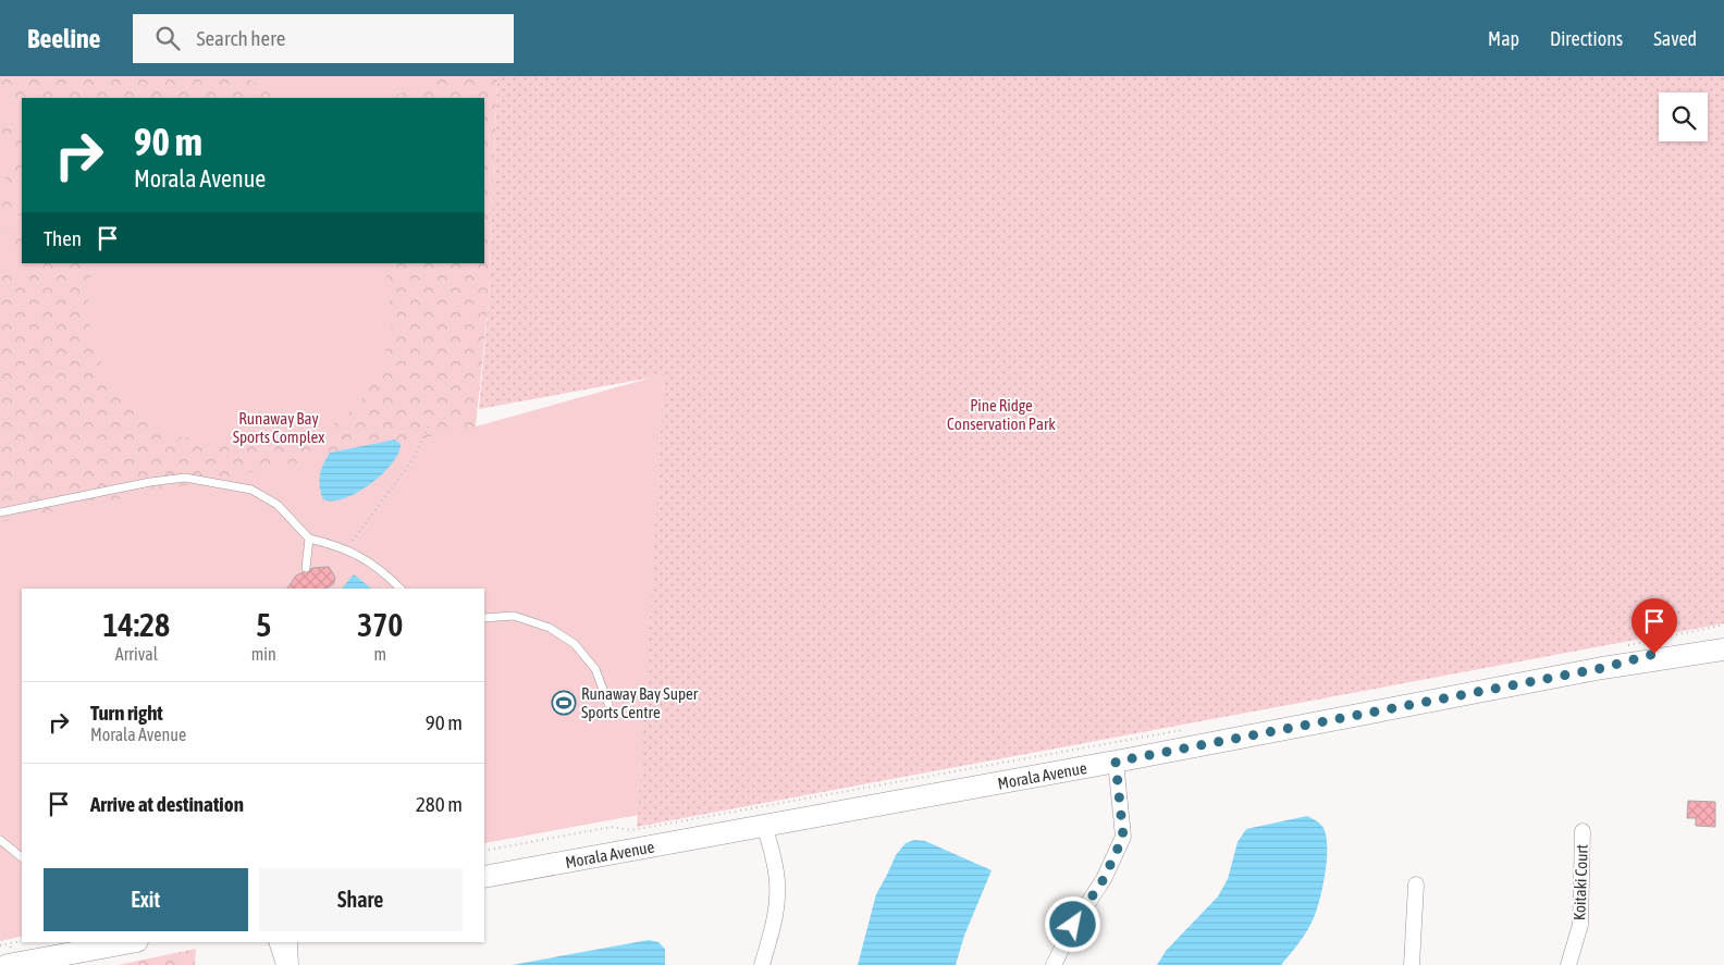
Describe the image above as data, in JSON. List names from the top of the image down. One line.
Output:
{"streets":{"street":["Morala Avenue","Koitaki Court"]},"parks":["Pine Ridge Conservation Park","Runaway Bay Sports Complex"],"places":{"sports":["Runaway Bay Super Sports Centre"]},"page":{"header":"Beeline","search":"Search here","nav":["Map","Directions","Saved"],"turn":["90 m","Morala Avenue"],"then":"Then","eta":["14:28","Arrival","5","min","370","m"],"list":[{"name":"Turn right","note":"Morala Avenue","value":"90 m"},{"name":"Arrive at destination","value":"280 m"}],"buttons":["Exit","Share"]}}
